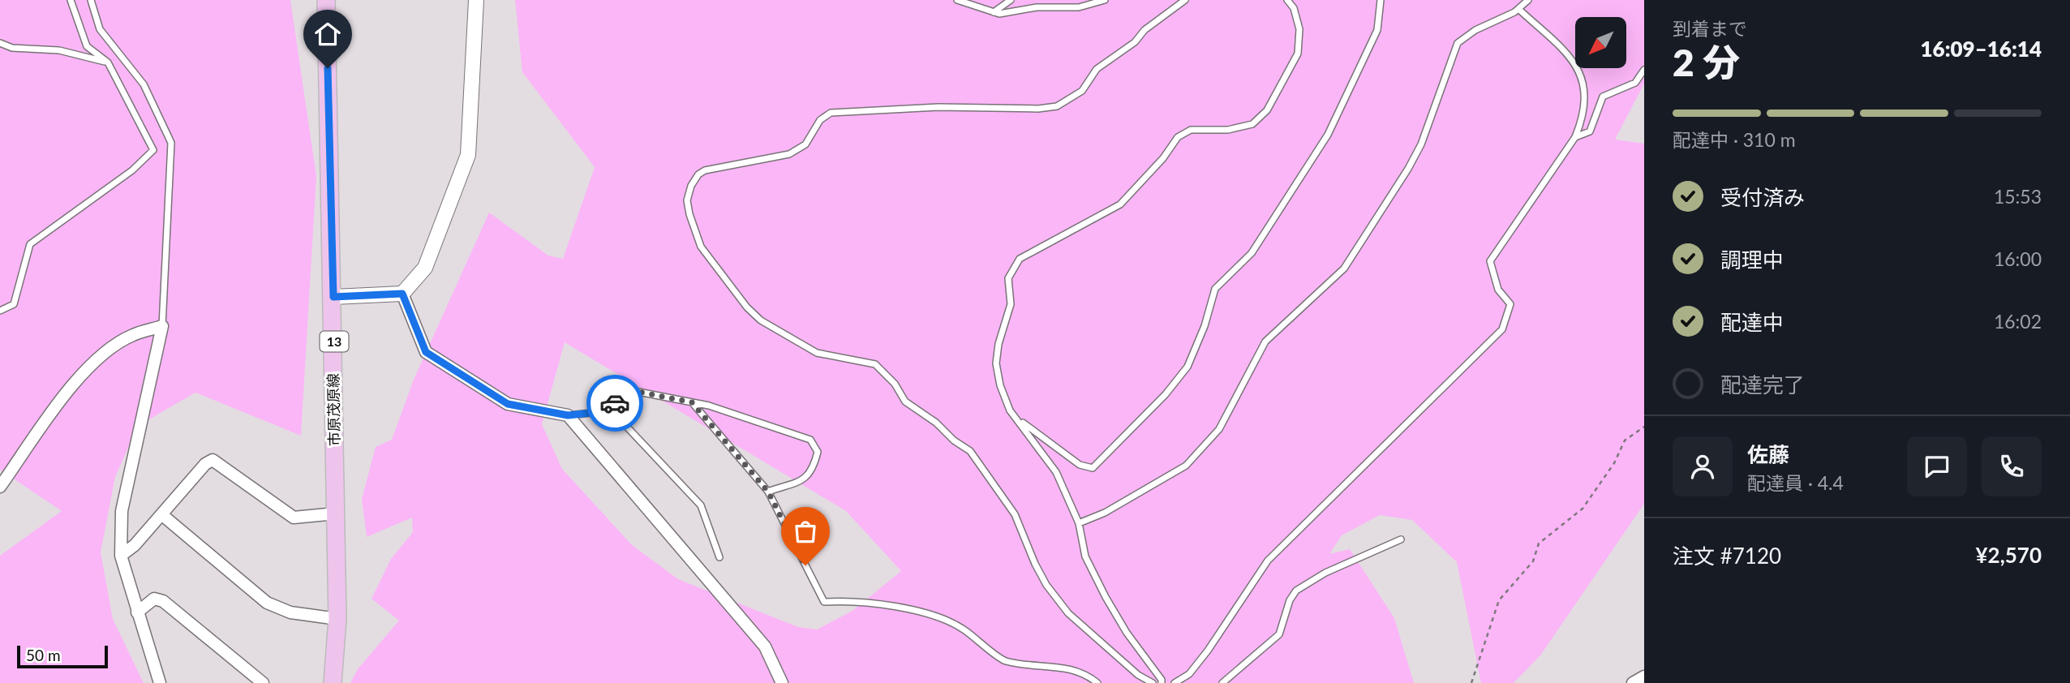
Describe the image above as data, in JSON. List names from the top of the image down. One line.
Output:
{"streets":{"main road":["13","市原茂原線"]},"scale_bar":"50 m","north":"bottom left","page":{"heading":["2 分","到着まで","16:09–16:14"],"panel":["佐藤","配達員 · 4.4","注文 #7120","¥2,570"],"bar":"配達中 · 310 m","list":[["受付済み","15:53"],["調理中","16:00"],["配達中","16:02"],"配達完了"],"scale":"50 m"}}
